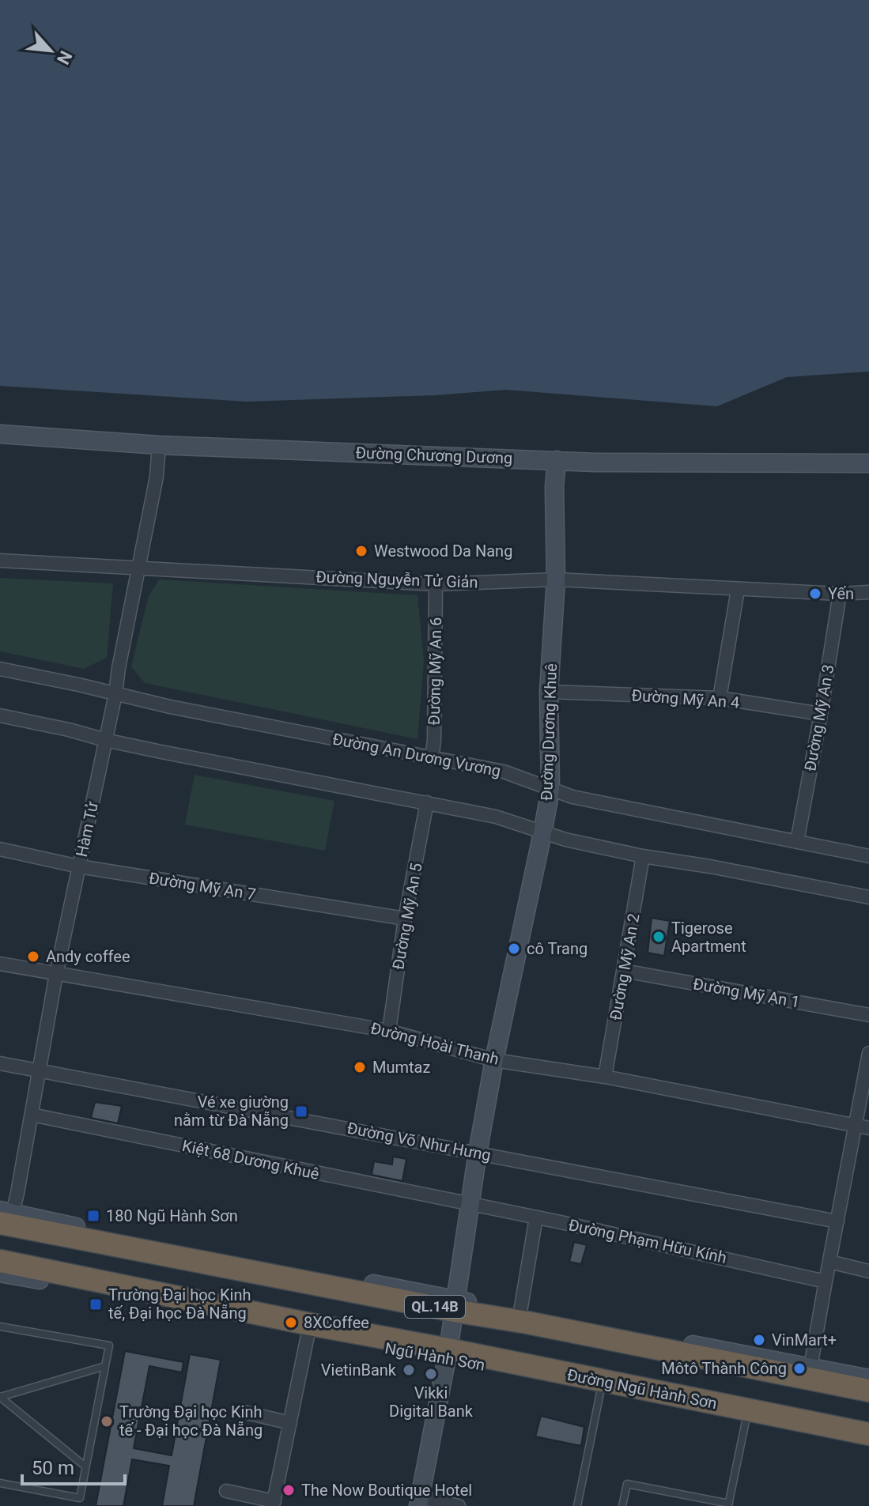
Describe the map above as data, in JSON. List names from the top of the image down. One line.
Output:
{"streets":{"highway":["QL.14B","Ngũ Hành Sơn","Đường Ngũ Hành Sơn"],"main road":["Đường Chương Dương","Đường Dương Khuê"],"street":["Đường Nguyễn Tử Giản","Đường Mỹ An 6","Đường Mỹ An 4","Đường Mỹ An 3","Đường An Dương Vương","Hàm Tử","Đường Mỹ An 7","Đường Mỹ An 5","Đường Mỹ An 2","Đường Mỹ An 1","Đường Hoài Thanh","Đường Võ Như Hưng","Kiệt 68 Dương Khuê","Đường Phạm Hữu Kính"]},"crossings":[["Đường Chương Dương","Đường Dương Khuê"],["Đường Chương Dương","Hàm Tử"],["Đường Nguyễn Tử Giản","Đường Mỹ An 6"],["Đường Nguyễn Tử Giản","Đường Mỹ An 3"],["Đường Nguyễn Tử Giản","Đường Dương Khuê"],["Đường Nguyễn Tử Giản","Hàm Tử"],["Đường Mỹ An 6","Đường An Dương Vương"],["Đường Mỹ An 4","Đường Mỹ An 3"],["Đường Mỹ An 4","Đường Dương Khuê"],["Đường Mỹ An 3","Đường An Dương Vương"],["Đường Dương Khuê","Đường An Dương Vương"],["Đường Dương Khuê","Đường Hoài Thanh"],["Đường Dương Khuê","Đường Võ Như Hưng"],["Đường Dương Khuê","Kiệt 68 Dương Khuê"],["Đường Dương Khuê","Đường Phạm Hữu Kính"],["Đường Dương Khuê","QL.14B"],["Đường Dương Khuê","Ngũ Hành Sơn"],["Đường Dương Khuê","Đường Ngũ Hành Sơn"],["Đường An Dương Vương","Hàm Tử"],["Hàm Tử","Đường Mỹ An 7"],["Hàm Tử","Đường Hoài Thanh"],["Hàm Tử","Đường Võ Như Hưng"],["Hàm Tử","Kiệt 68 Dương Khuê"],["Hàm Tử","QL.14B"],["Đường Mỹ An 7","Đường Mỹ An 5"],["Đường Mỹ An 5","Đường Hoài Thanh"],["Đường Mỹ An 2","Đường Mỹ An 1"],["Đường Mỹ An 2","Đường Hoài Thanh"],["Kiệt 68 Dương Khuê","Đường Phạm Hữu Kính"],["Ngũ Hành Sơn","Đường Ngũ Hành Sơn"]],"places":{"other":["Westwood Da Nang","Yến","Tigerose Apartment","cô Trang","Andy coffee","Mumtaz","8XCoffee","VinMart+","Môtô Thành Công","VietinBank","Vikki Digital Bank","Trường Đại học Kinh tế - Đại học Đà Nẵng","The Now Boutique Hotel"],"transit":["Vé xe giường nằm từ Đà Nẵng","180 Ngũ Hành Sơn","Trường Đại học Kinh tế, Đại học Đà Nẵng"]},"scale_bar":"50 m","north":"bottom right"}
